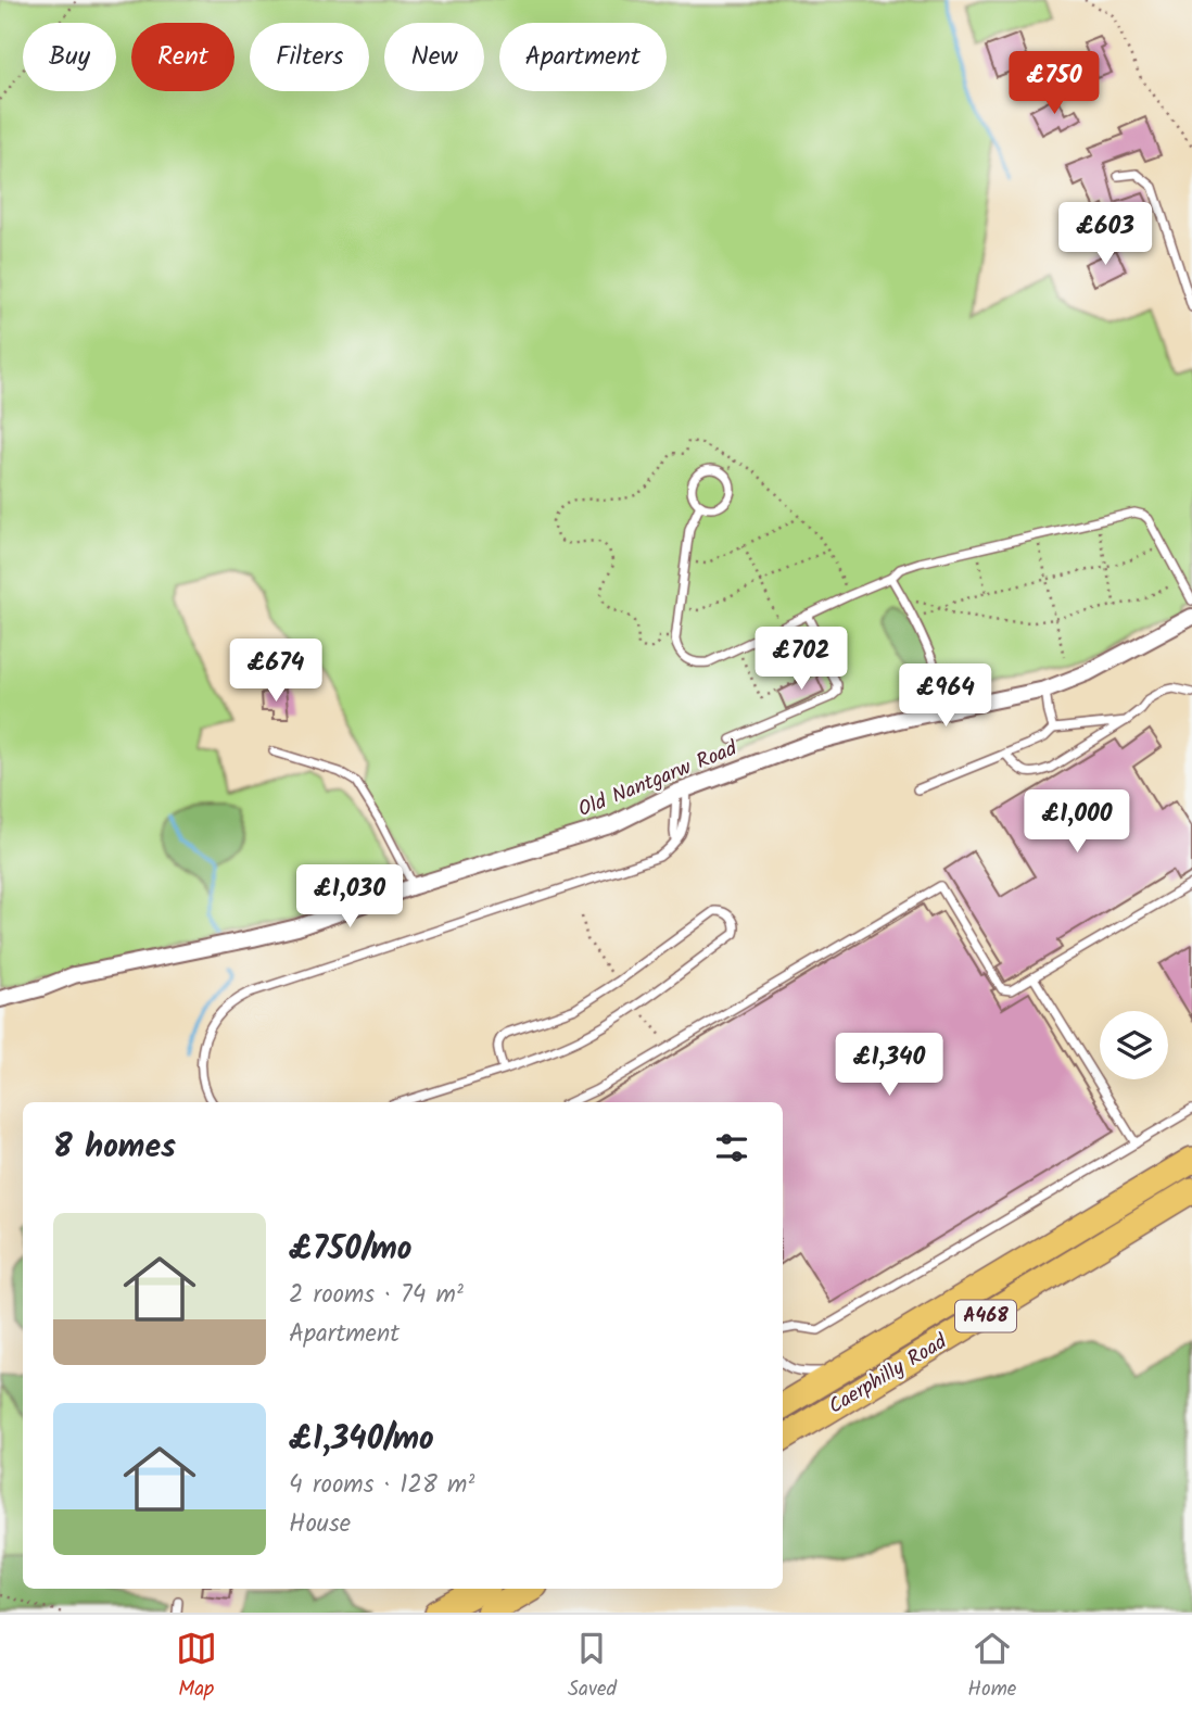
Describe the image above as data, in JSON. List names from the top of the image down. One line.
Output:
{"streets":{"main road":["A468","Caerphilly Road"],"street":["Old Nantgarw Road"]},"page":{"chip":["Buy","Rent","Filters","New","Apartment"],"price":["£750","£603","£702","£674","£964","£1,000","£1,030","£1,340"],"heading":"8 homes","list":[{"name":"£750/mo","note":"2 rooms · 74 m² · Apartment"},{"name":"£1,340/mo","note":"4 rooms · 128 m² · House"}],"tabs":["Map","Saved","Home"]}}
